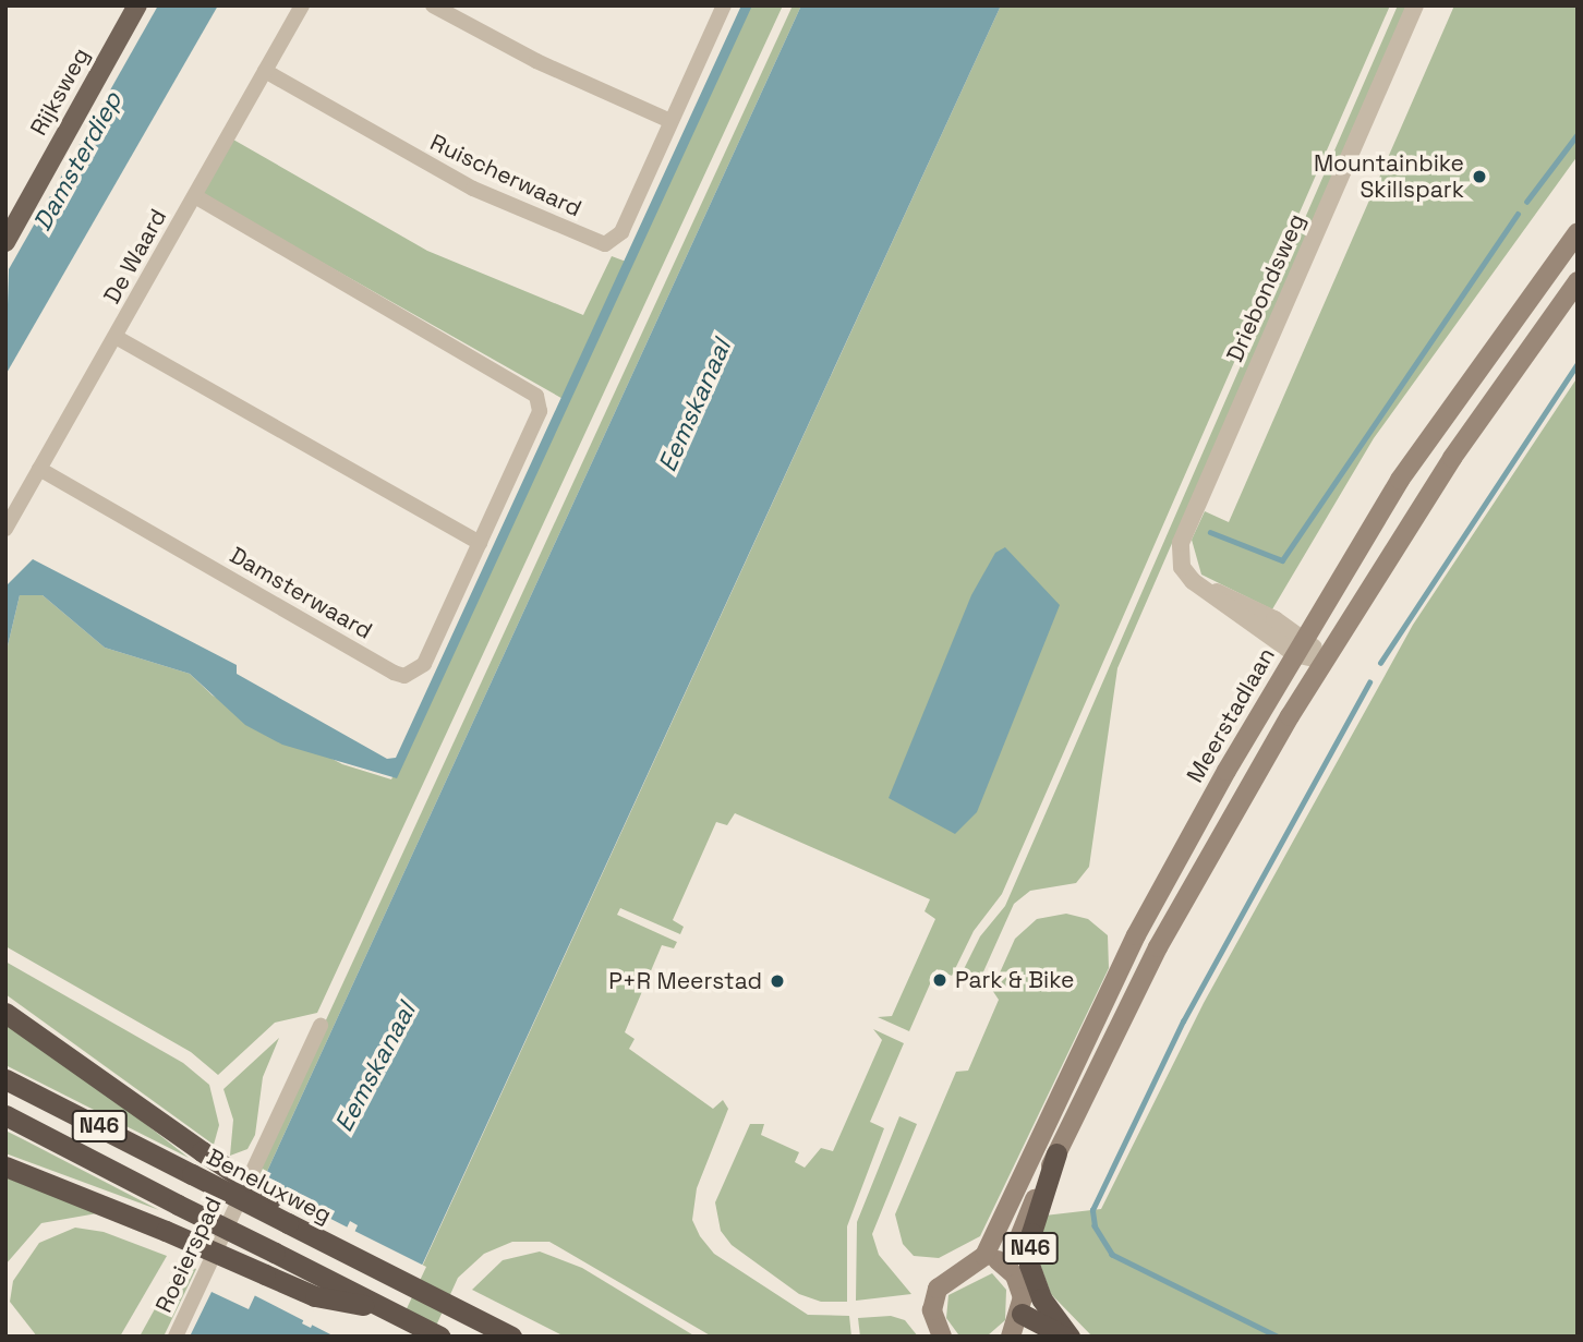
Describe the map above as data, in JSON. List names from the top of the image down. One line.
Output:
{"streets":{"highway":["N46","Beneluxweg"],"main road":["Rijksweg","Meerstadlaan"],"street":["Ruischerwaard","De Waard","Driebondsweg","Damsterwaard","Roeierspad"]},"crossings":[["Ruischerwaard","De Waard"],["De Waard","Damsterwaard"],["Driebondsweg","Meerstadlaan"],["N46","Beneluxweg"]],"water":["Damsterdiep","Eemskanaal"],"places":["Mountainbike Skillspark","Park & Bike","P+R Meerstad"]}
